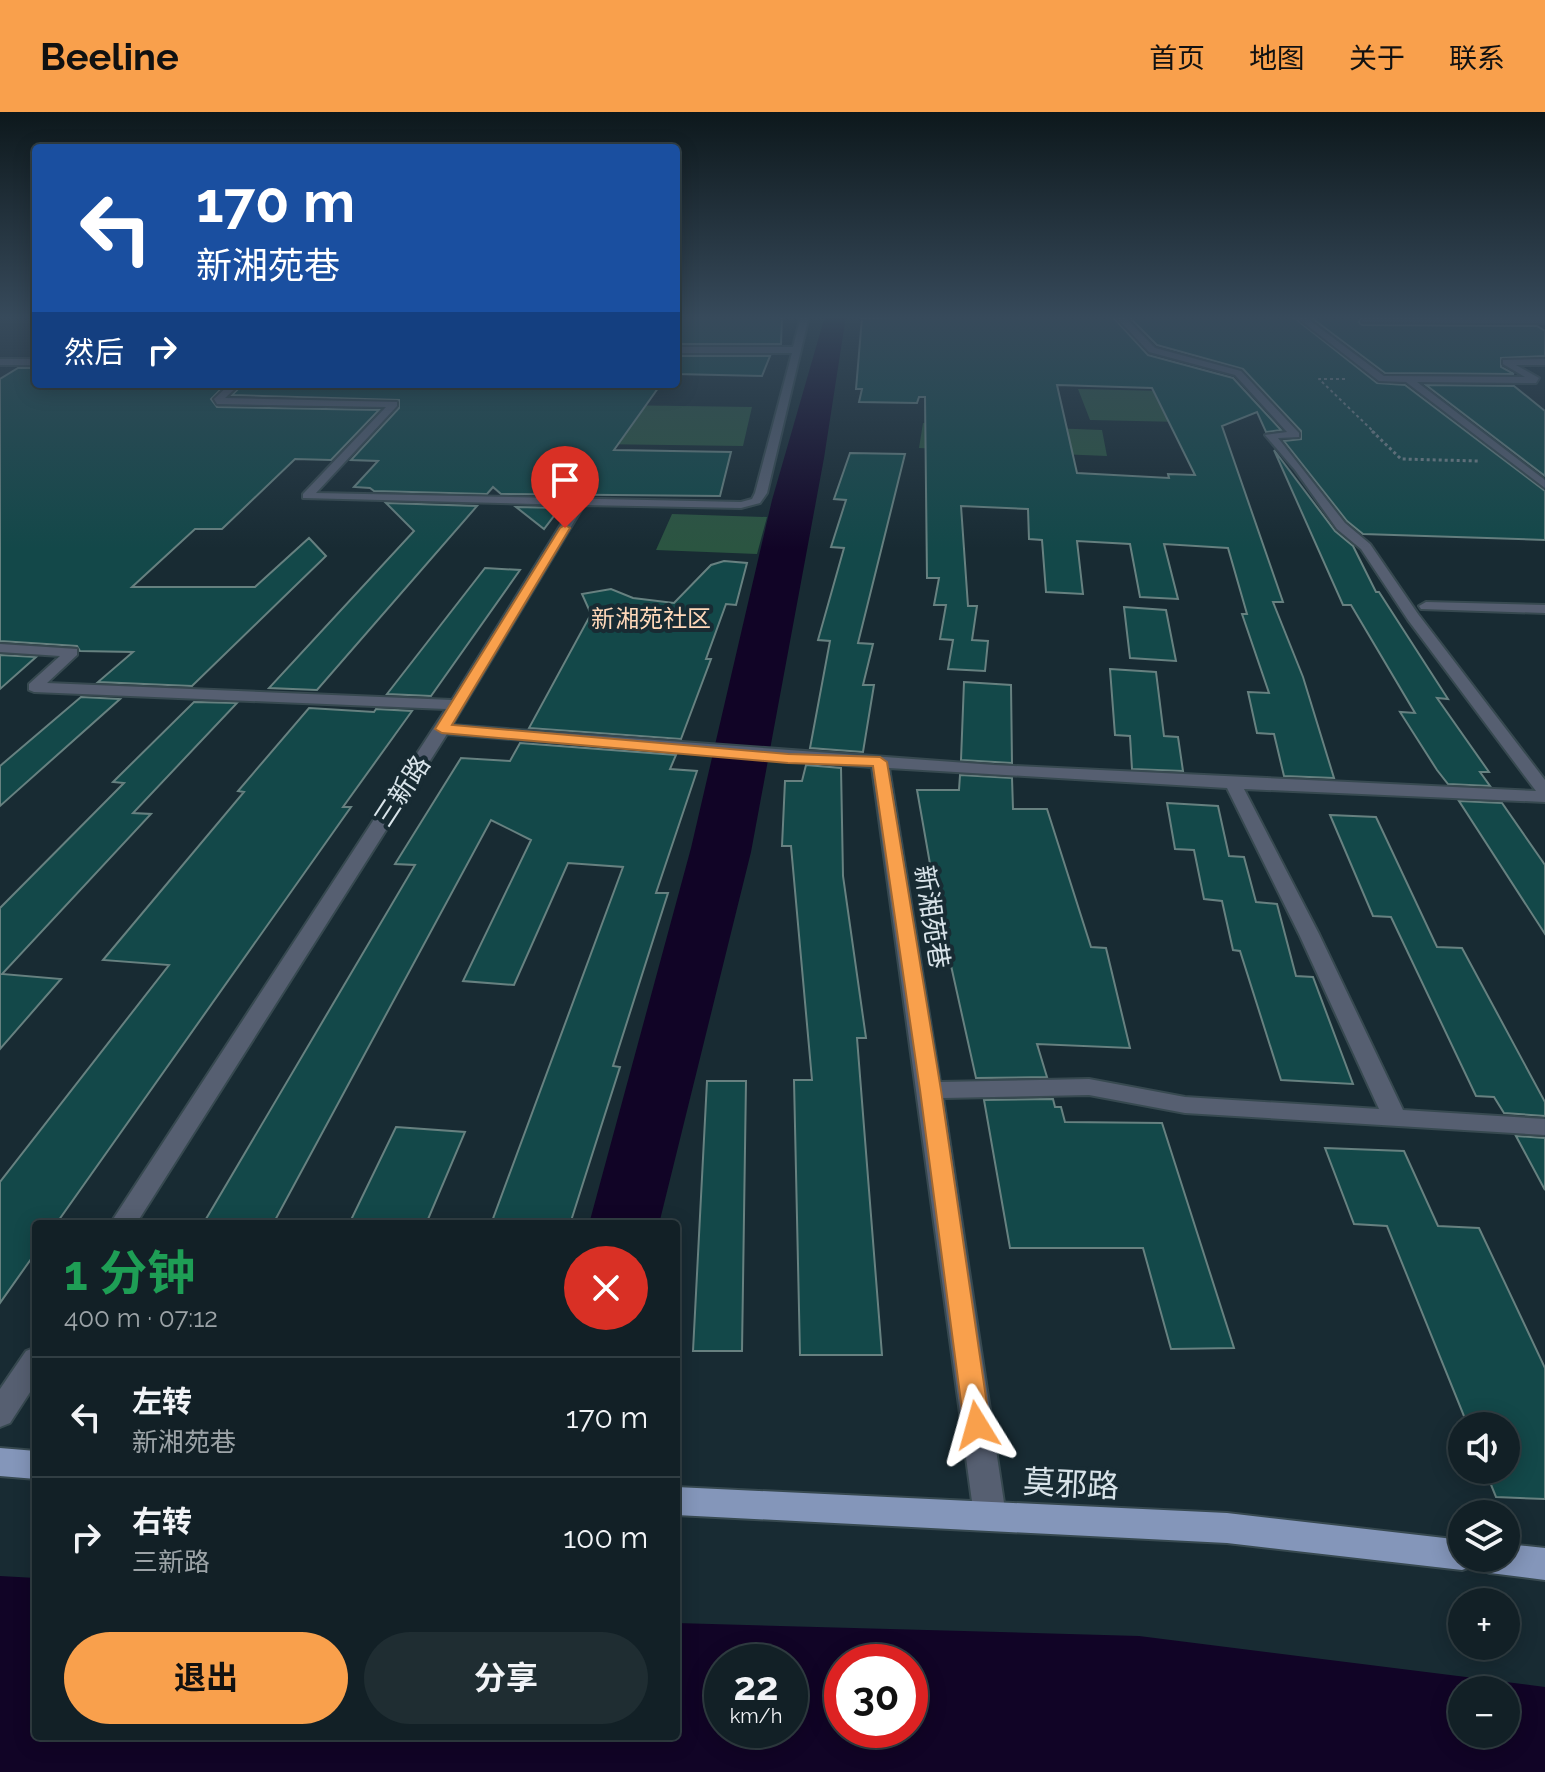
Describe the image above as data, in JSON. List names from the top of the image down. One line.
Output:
{"streets":{"main road":["莫邪路"],"street":["三新路","新湘苑巷"]},"crossings":[["新湘苑巷","莫邪路"]],"districts":["新湘苑社区"],"page":{"header":"Beeline","nav":["首页","地图","关于","联系"],"turn":["170 m","新湘苑巷"],"then":"然后","heading":["1 分钟","400 m · 07:12"],"list":[{"name":"左转","note":"新湘苑巷","value":"170 m"},{"name":"右转","note":"三新路","value":"100 m"}],"map_buttons":["+","−"],"buttons":["退出","分享"],"speed":"22 km/h","limit":"30"}}
